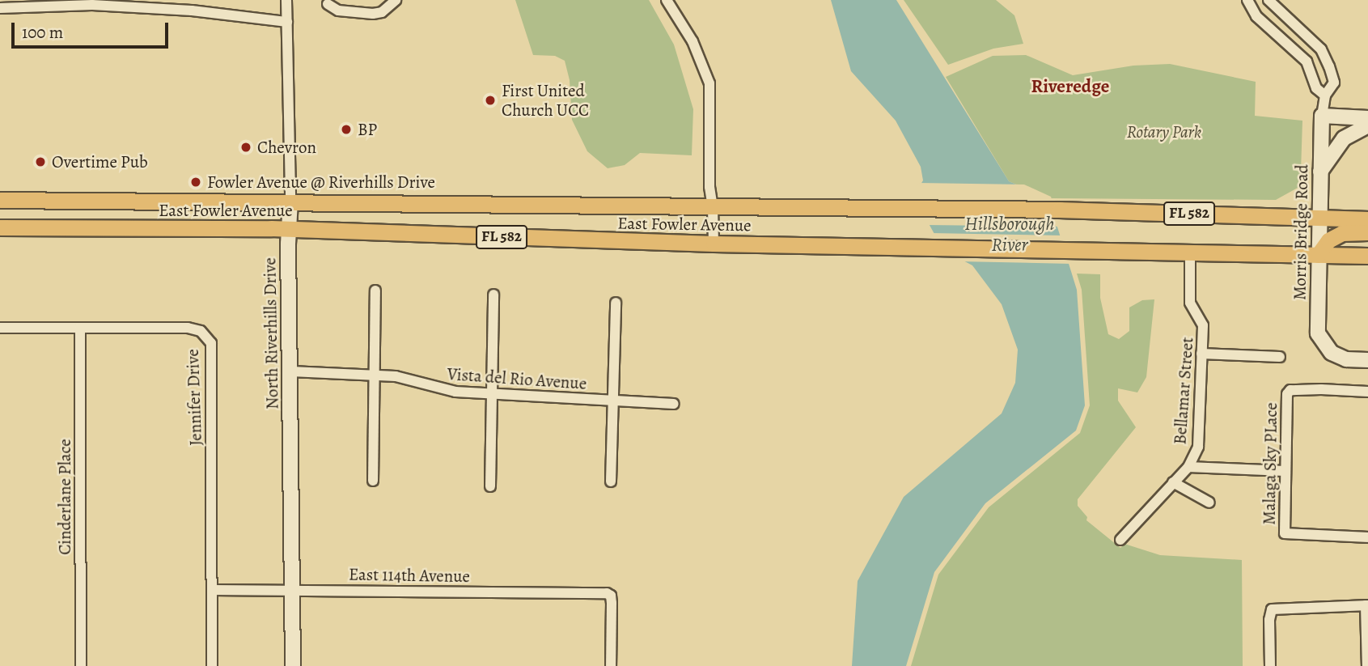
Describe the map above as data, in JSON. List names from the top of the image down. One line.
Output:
{"streets":{"main road":["East Fowler Avenue","FL 582"],"street":["Morris Bridge Road","North Riverhills Drive","Vista del Rio Avenue","Bellamar Street","Jennifer Drive","Malaga Sky PLace","Cinderlane Place","East 114th Avenue"]},"crossings":[["East Fowler Avenue","Morris Bridge Road"],["East Fowler Avenue","North Riverhills Drive"],["East Fowler Avenue","Bellamar Street"],["North Riverhills Drive","Vista del Rio Avenue"],["North Riverhills Drive","East 114th Avenue"],["Jennifer Drive","Cinderlane Place"],["Jennifer Drive","East 114th Avenue"]],"districts":["Riveredge"],"water":["Hillsborough River"],"parks":["Rotary Park"],"places":["First United Church UCC","BP","Chevron","Overtime Pub","Fowler Avenue @ Riverhills Drive"],"scale_bar":"100 m"}
